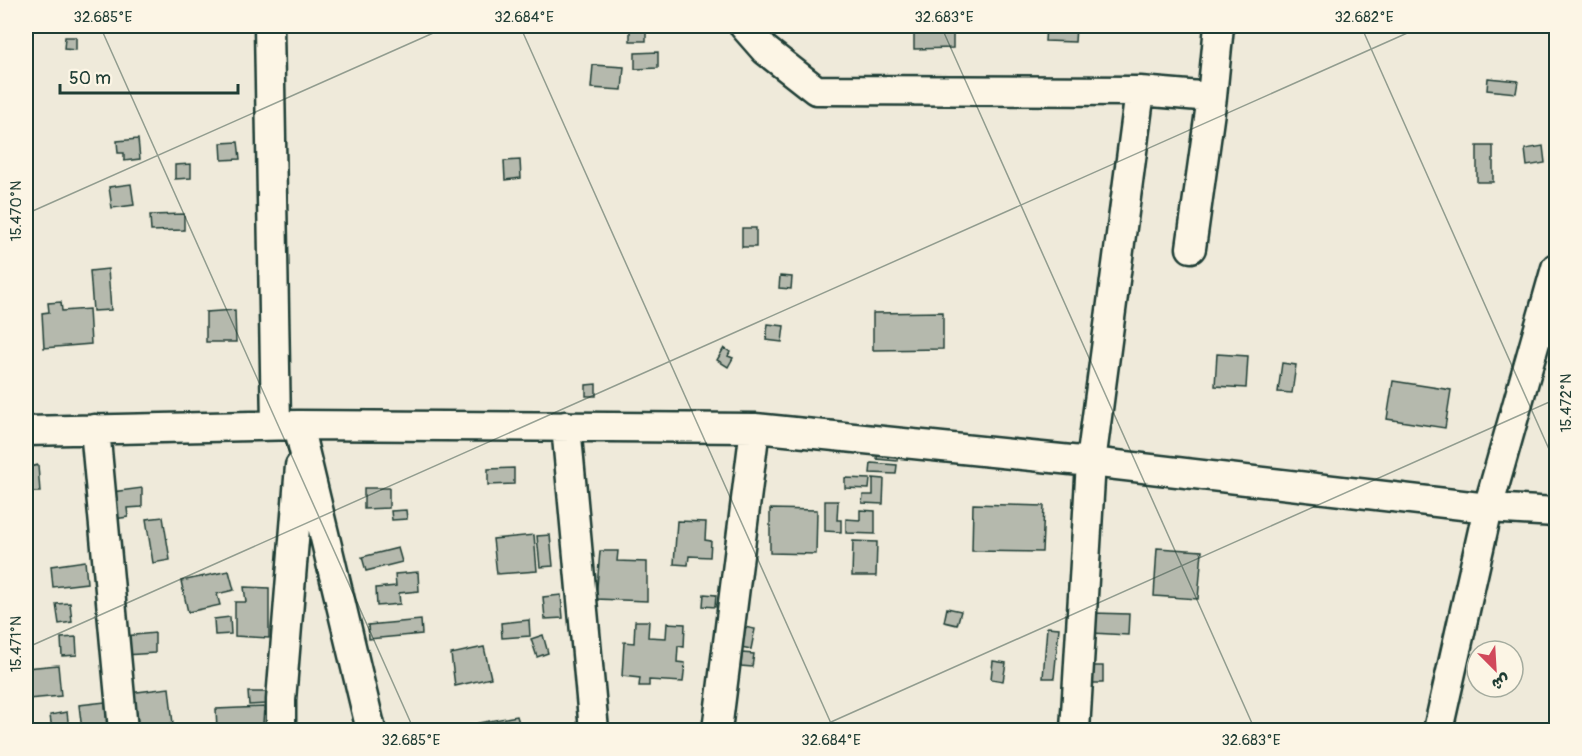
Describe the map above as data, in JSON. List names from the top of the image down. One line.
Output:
{"scale_bar":"50 m","north":"bottom right","coordinates":["32.685°E","32.684°E","32.683°E","32.682°E","15.470°N","15.472°N","15.471°N"]}
